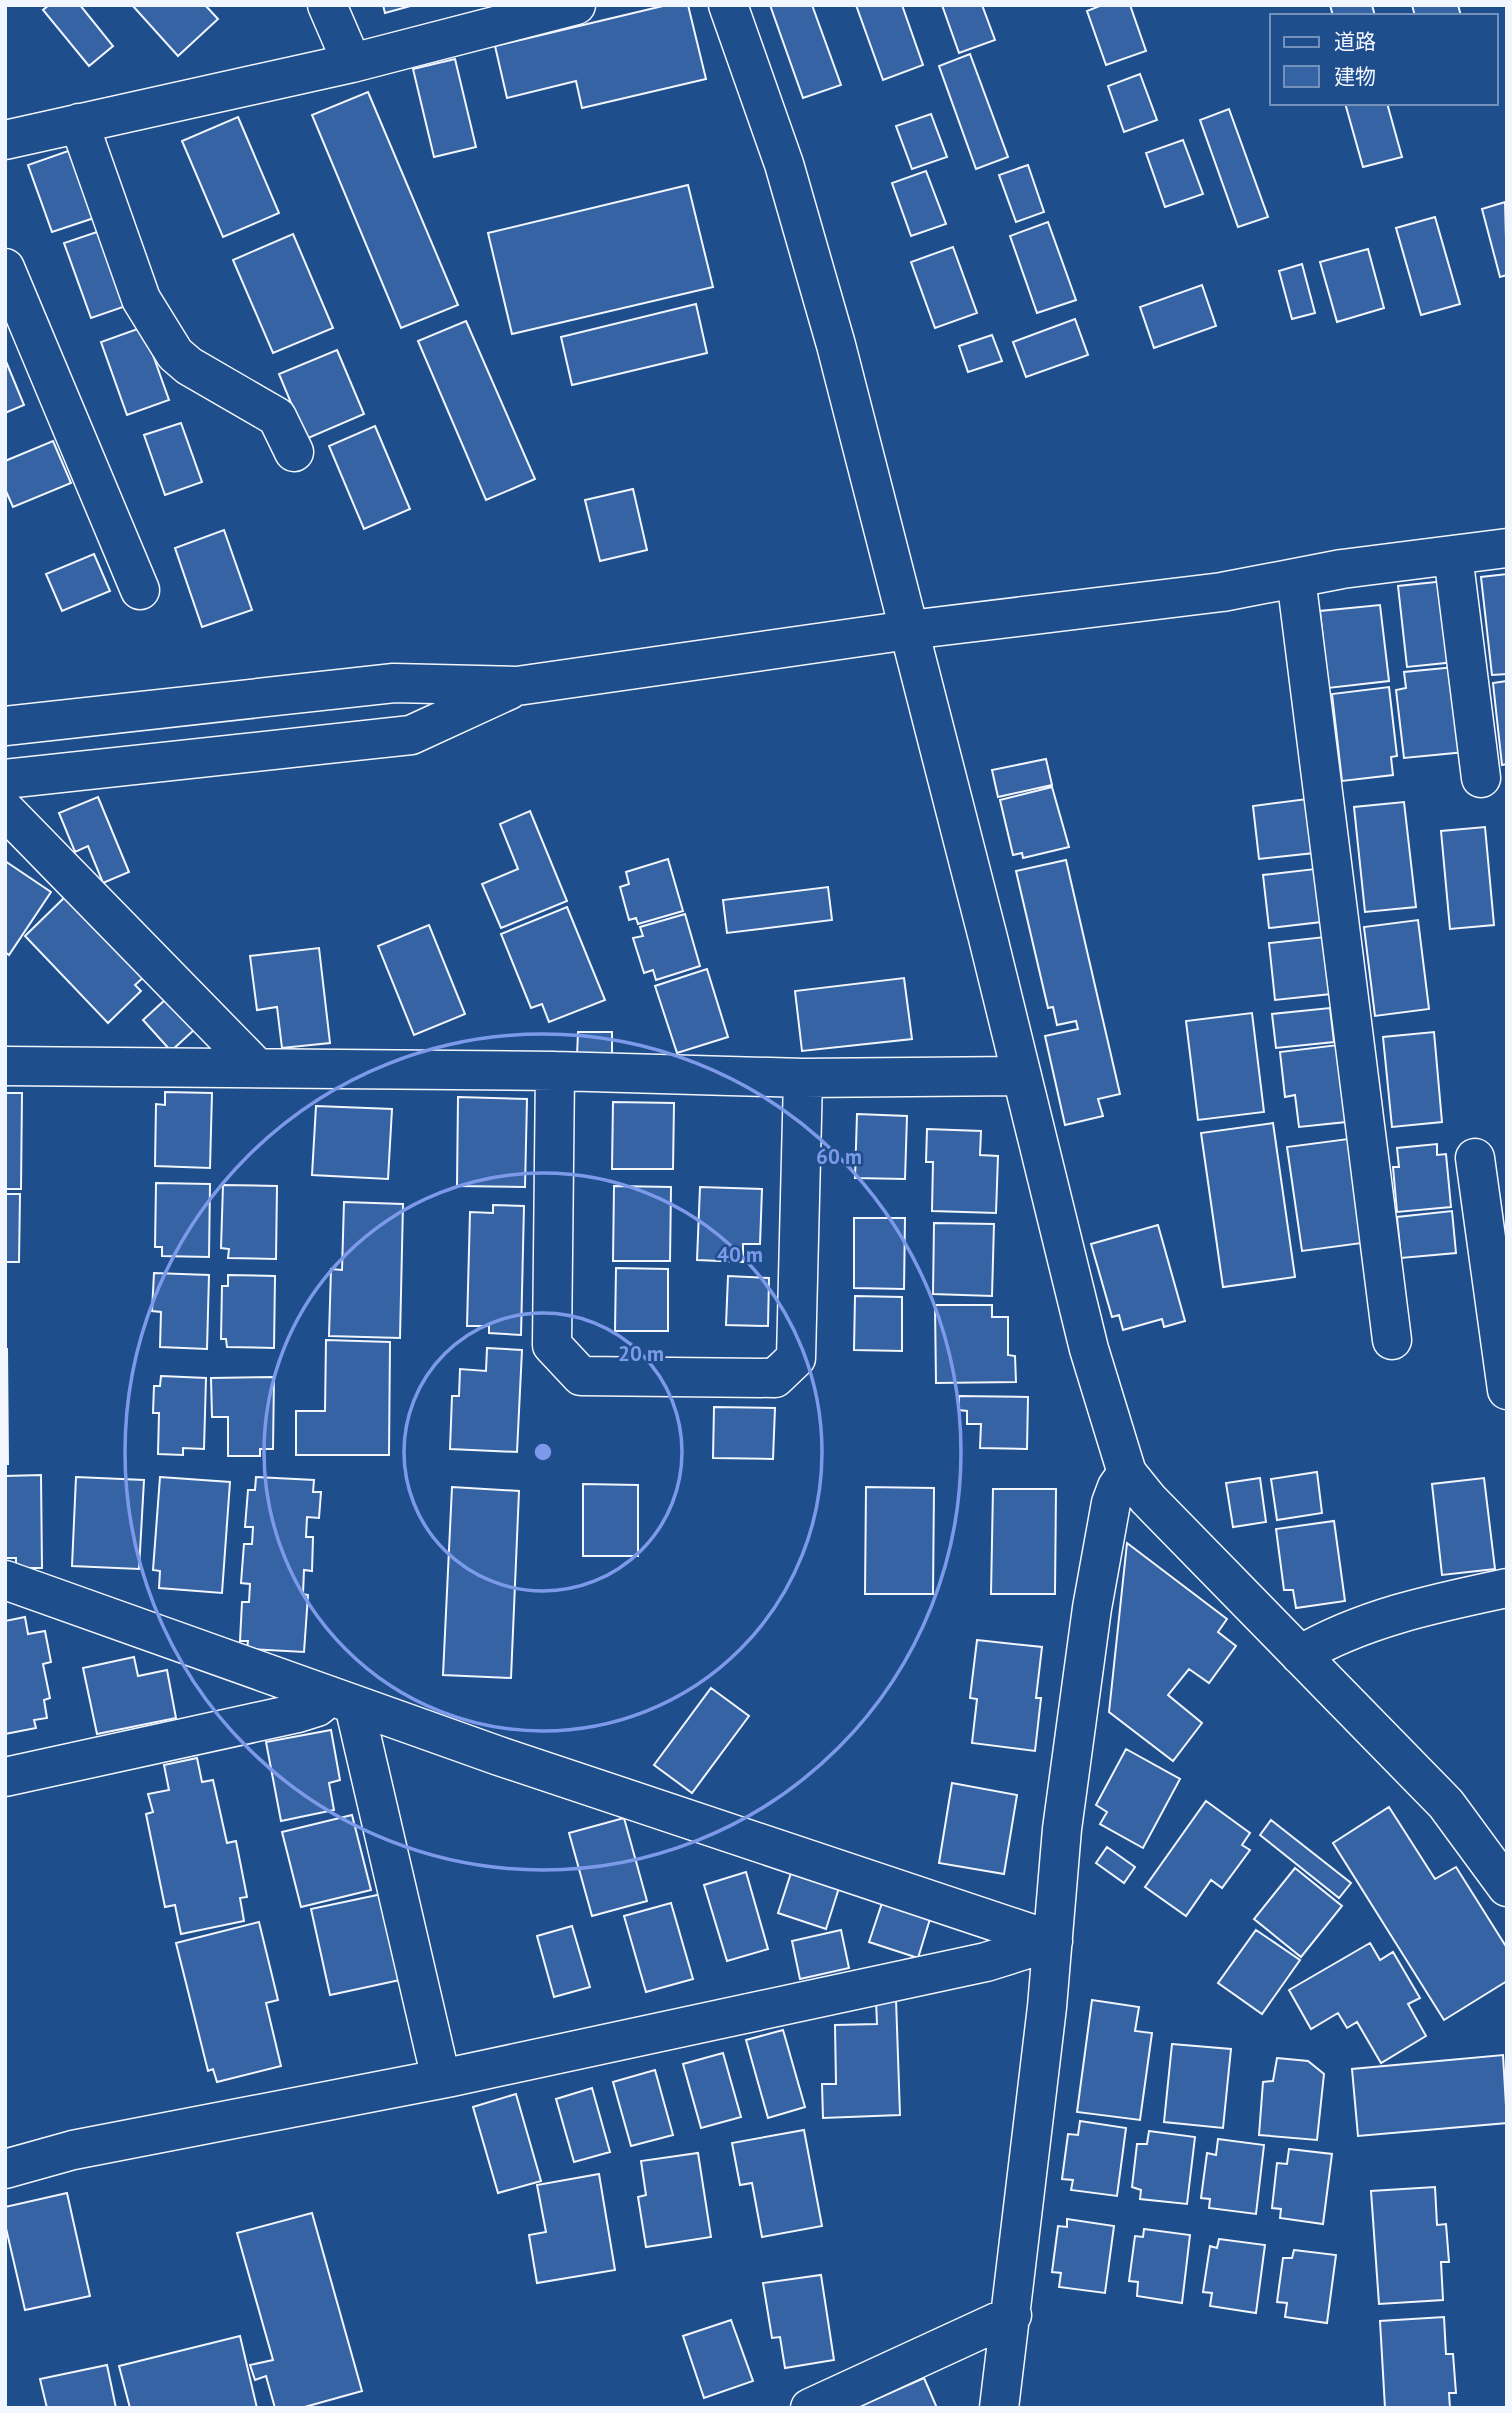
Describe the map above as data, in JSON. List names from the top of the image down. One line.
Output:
{"legend":["道路","建物"],"rings":["60 m","40 m","20 m"]}
